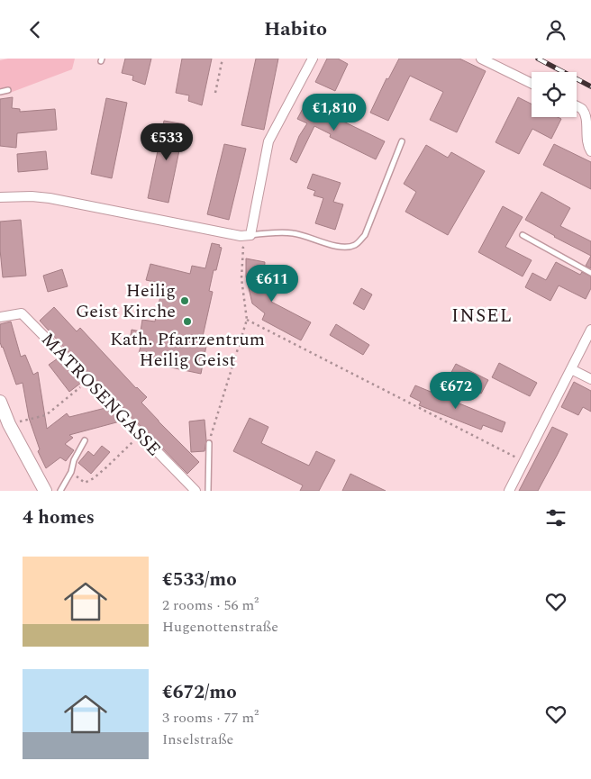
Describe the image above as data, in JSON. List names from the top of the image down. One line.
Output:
{"streets":{"street":["MATROSENGASSE"]},"districts":["INSEL"],"places":["Heilig Geist Kirche","Kath. Pfarrzentrum Heilig Geist"],"page":{"header":"Habito","price":["€1,810","€533","€611","€672"],"heading":"4 homes","list":[{"name":"€533/mo","note":"2 rooms · 56 m² · Hugenottenstraße"},{"name":"€672/mo","note":"3 rooms · 77 m² · Inselstraße"}]}}
